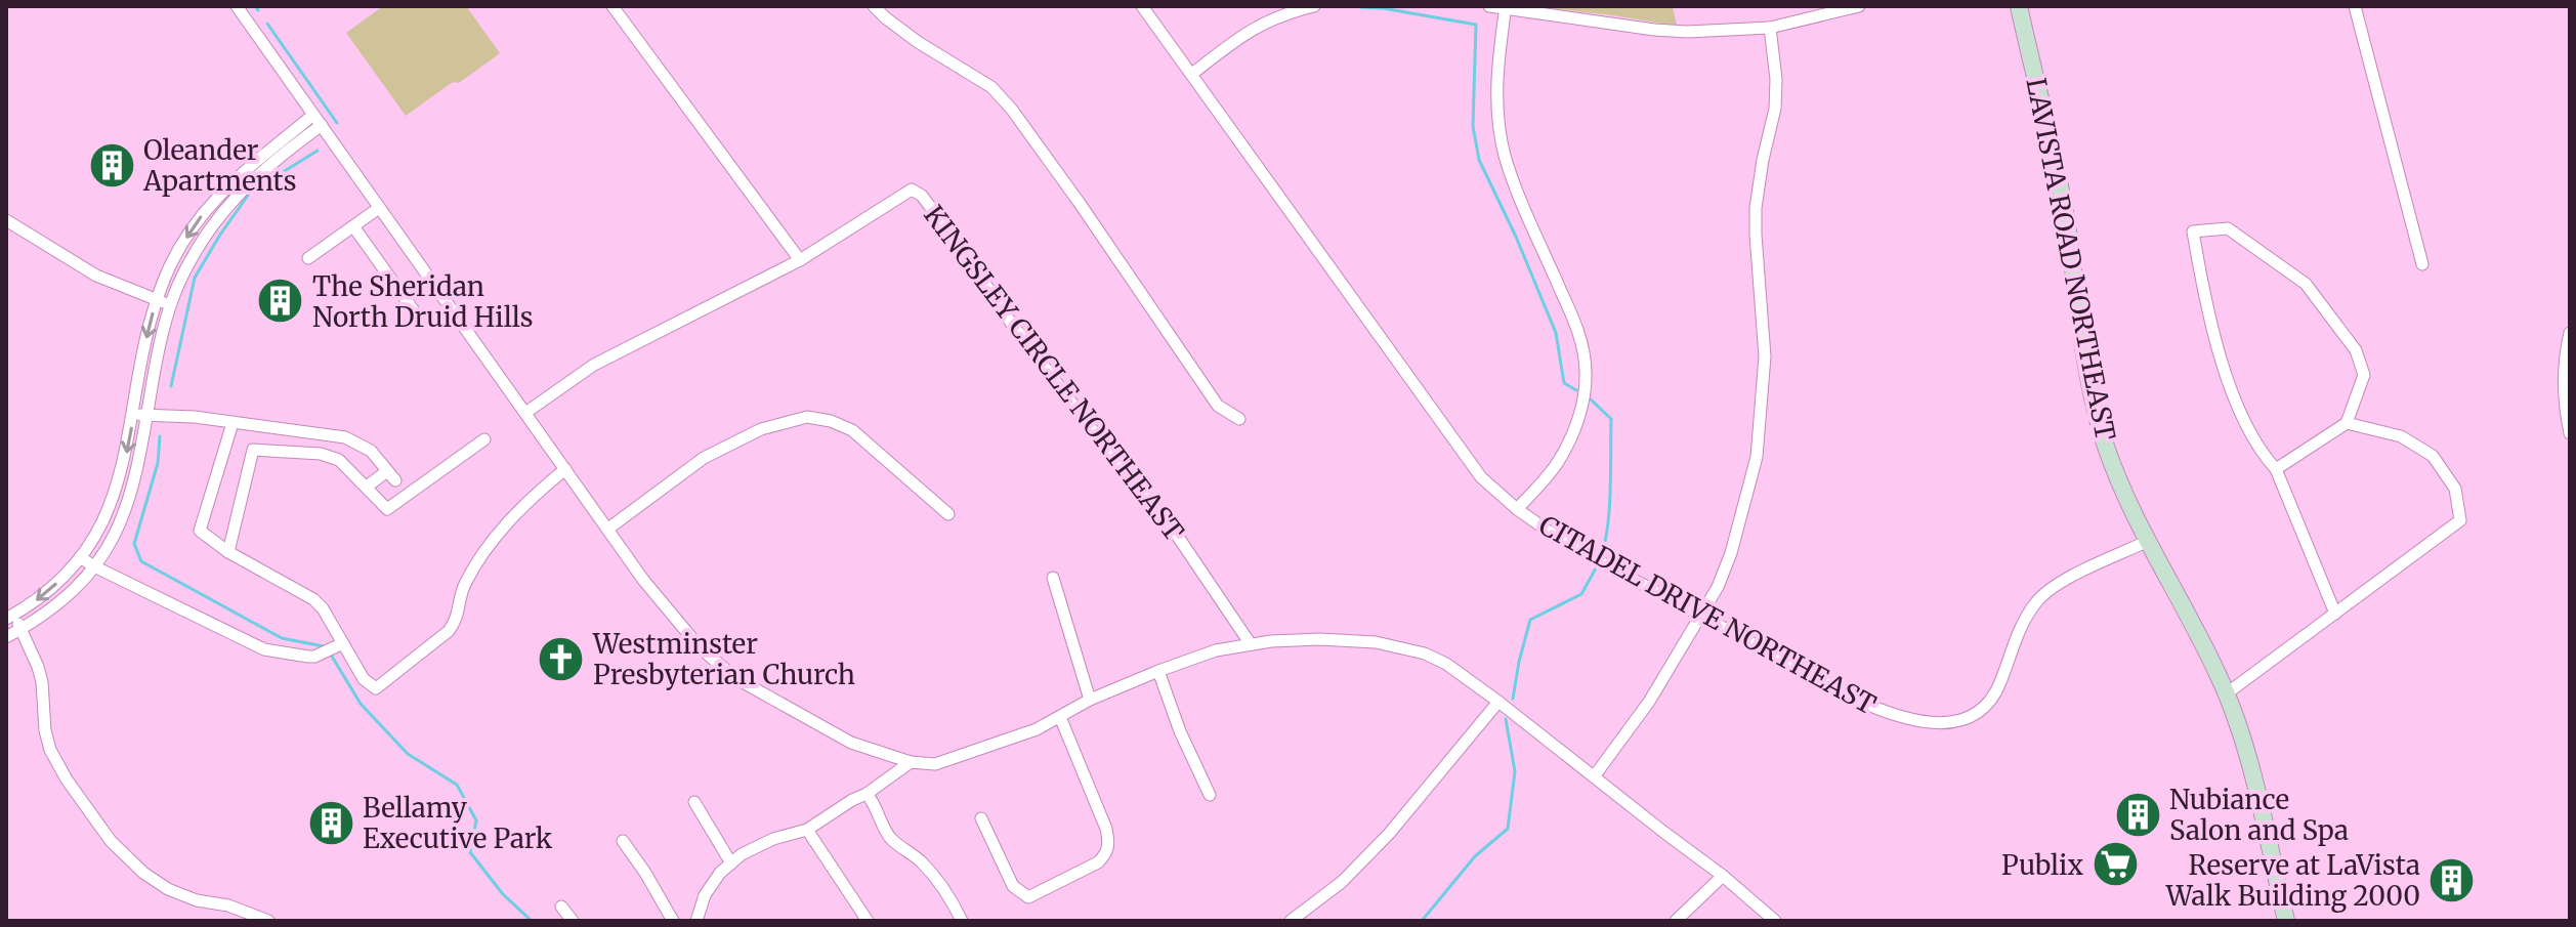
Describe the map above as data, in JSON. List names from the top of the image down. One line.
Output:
{"streets":{"main road":["LAVISTA ROAD NORTHEAST"],"street":["KINGSLEY CIRCLE NORTHEAST","CITADEL DRIVE NORTHEAST"]},"crossings":[["LAVISTA ROAD NORTHEAST","CITADEL DRIVE NORTHEAST"]],"places":{"building":["Oleander Apartments","The Sheridan North Druid Hills","Nubiance Salon and Spa","Bellamy Executive Park","Reserve at LaVista Walk Building 2000"],"church":["Westminster Presbyterian Church"],"supermarket":["Publix"]}}
